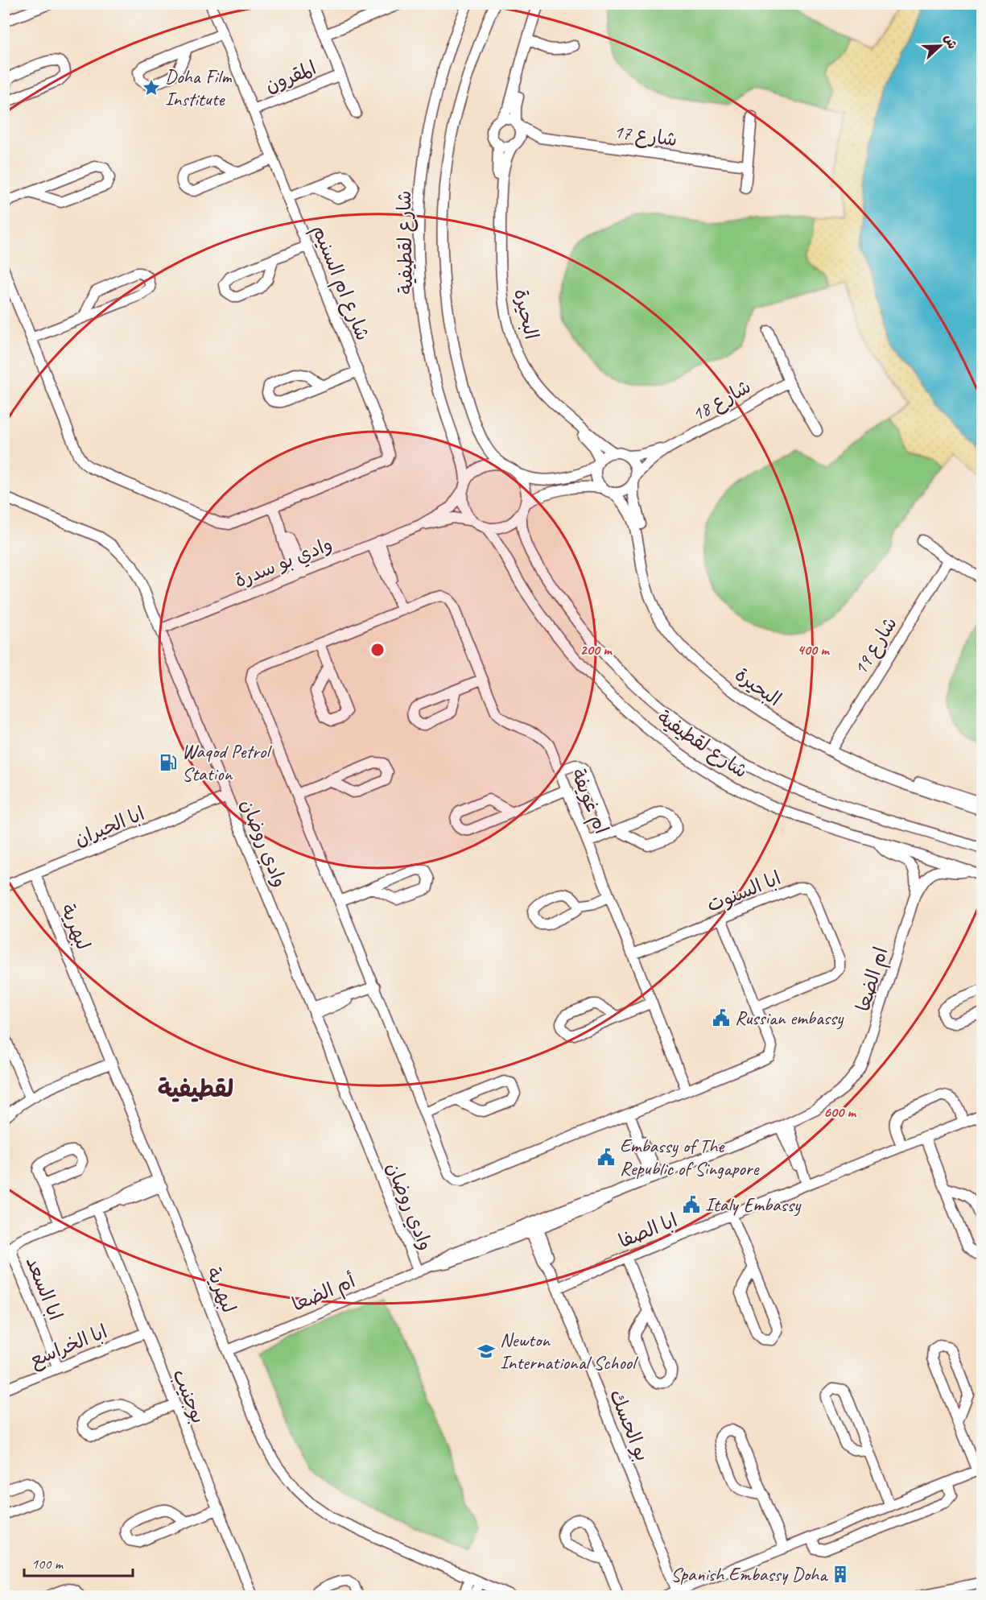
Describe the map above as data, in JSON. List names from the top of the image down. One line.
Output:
{"streets":{"street":["المقرون","شارع 17","شارع لقطيفية","شارع ام السنيم","البحيرة","شارع 18","وادي بو سدرة","شارع 19","ام غويفة","ابا الحيران","وادي روضان","ابا السنوت","لبهرية","ام الضعا","ابا الصفا","ابا السعد","أم الضعا","ابا الخراسع","بوجنيب","بو الحسك"]},"crossings":[["المقرون","شارع ام السنيم"],["شارع 17","البحيرة"],["شارع لقطيفية","وادي بو سدرة"],["شارع لقطيفية","ام الضعا"],["البحيرة","شارع 18"],["البحيرة","شارع 19"],["وادي بو سدرة","وادي روضان"],["ام غويفة","ابا السنوت"],["ابا الحيران","وادي روضان"],["ابا الحيران","لبهرية"],["وادي روضان","أم الضعا"],["لبهرية","ابا السعد"],["لبهرية","أم الضعا"],["ام الضعا","أم الضعا"],["ابا الصفا","بو الحسك"],["ابا السعد","ابا الخراسع"],["ابا السعد","بوجنيب"],["أم الضعا","بو الحسك"],["ابا الخراسع","بوجنيب"]],"districts":["لقطيفية"],"places":{"place":["Doha Film Institute"],"fuel station":["Waqod Petrol Station"],"public building":["Russian embassy","Embassy of The Republic of Singapore","Italy Embassy"],"school or university":["Newton International School"],"building":["Spanish Embassy Doha"]},"scale_bar":"100 m","north":"right","rings":["200 m","400 m","600 m"]}
